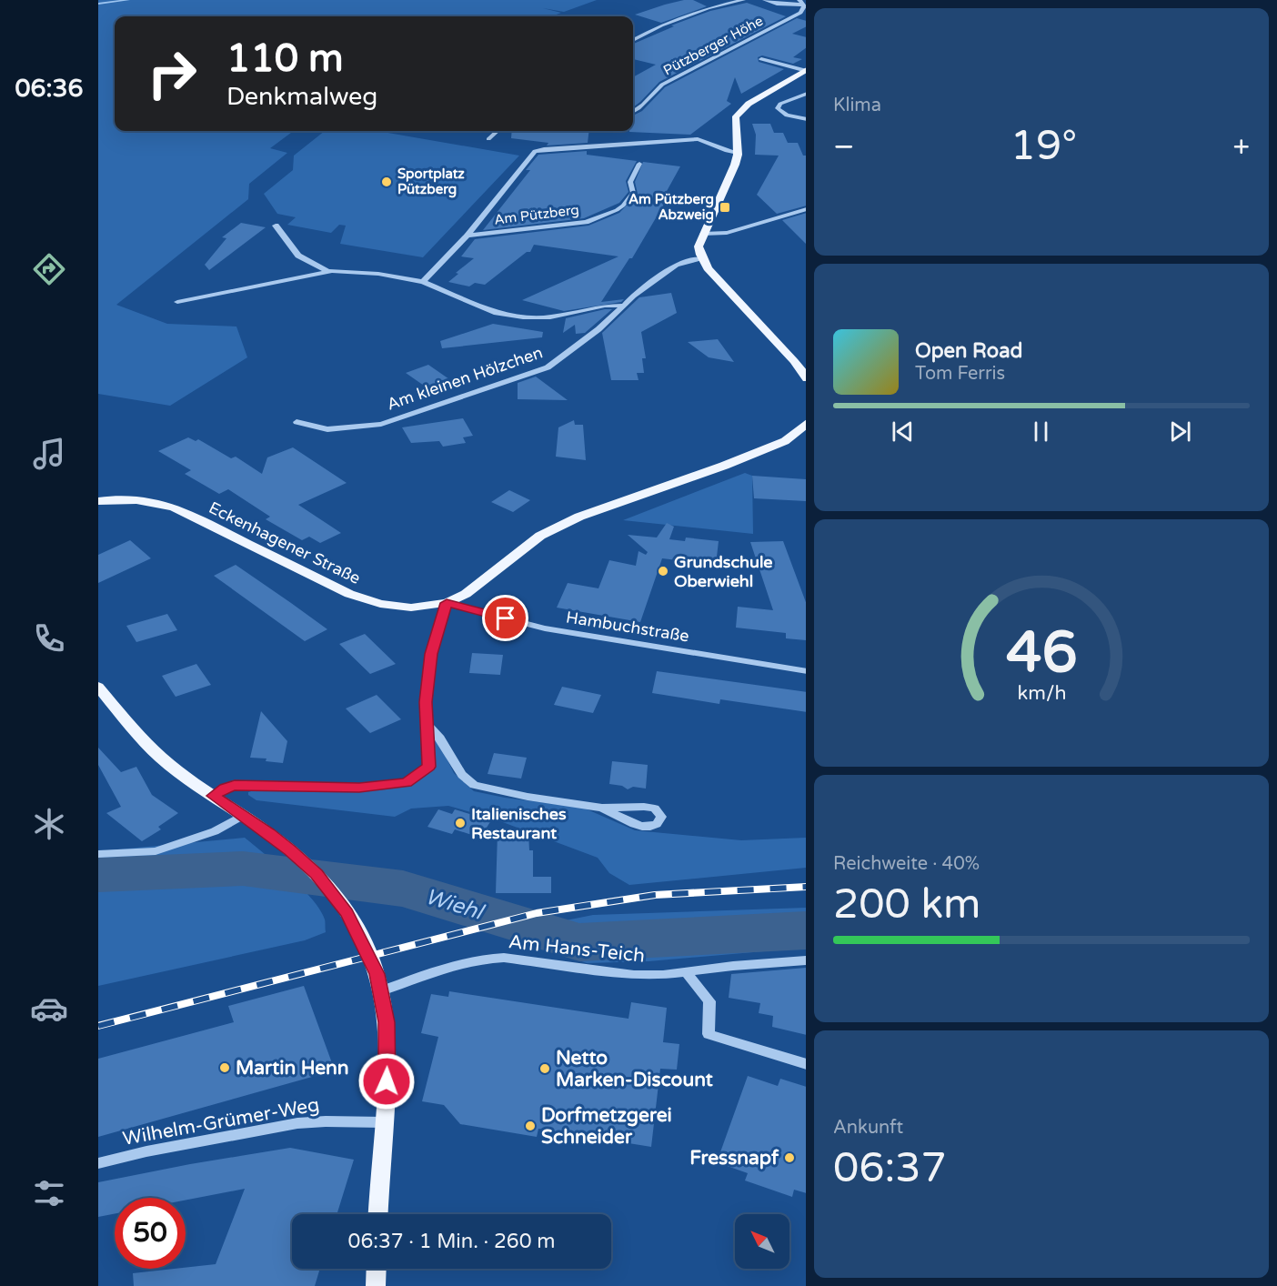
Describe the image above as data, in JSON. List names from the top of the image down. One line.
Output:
{"streets":{"main road":["Eckenhagener Straße"],"street":["Pützberger Höhe","Am Pützberg","Am kleinen Hölzchen","Hambuchstraße","Am Hans-Teich","Wilhelm-Grümer-Weg"]},"crossings":[["Eckenhagener Straße","Hambuchstraße"]],"water":["Wiehl"],"places":{"other":["Sportplatz Pützberg","Grundschule Oberwiehl","Italienisches Restaurant","Martin Henn","Netto Marken-Discount","Dorfmetzgerei Schneider","Fressnapf"],"transit":["Am Pützberg Abzweig"]},"north":"top left","page":{"tabs":"06:36","tile":["Klima",["Reichweite · 40%","200 km"],["Ankunft","06:37"]],"turn":["110 m","Denkmalweg"],"heat":["−","19°","+"],"song":["Open Road","Tom Ferris"],"limit":"50","trip":"06:37 · 1 Min. · 260 m","gauge":["46","km/h"]}}
